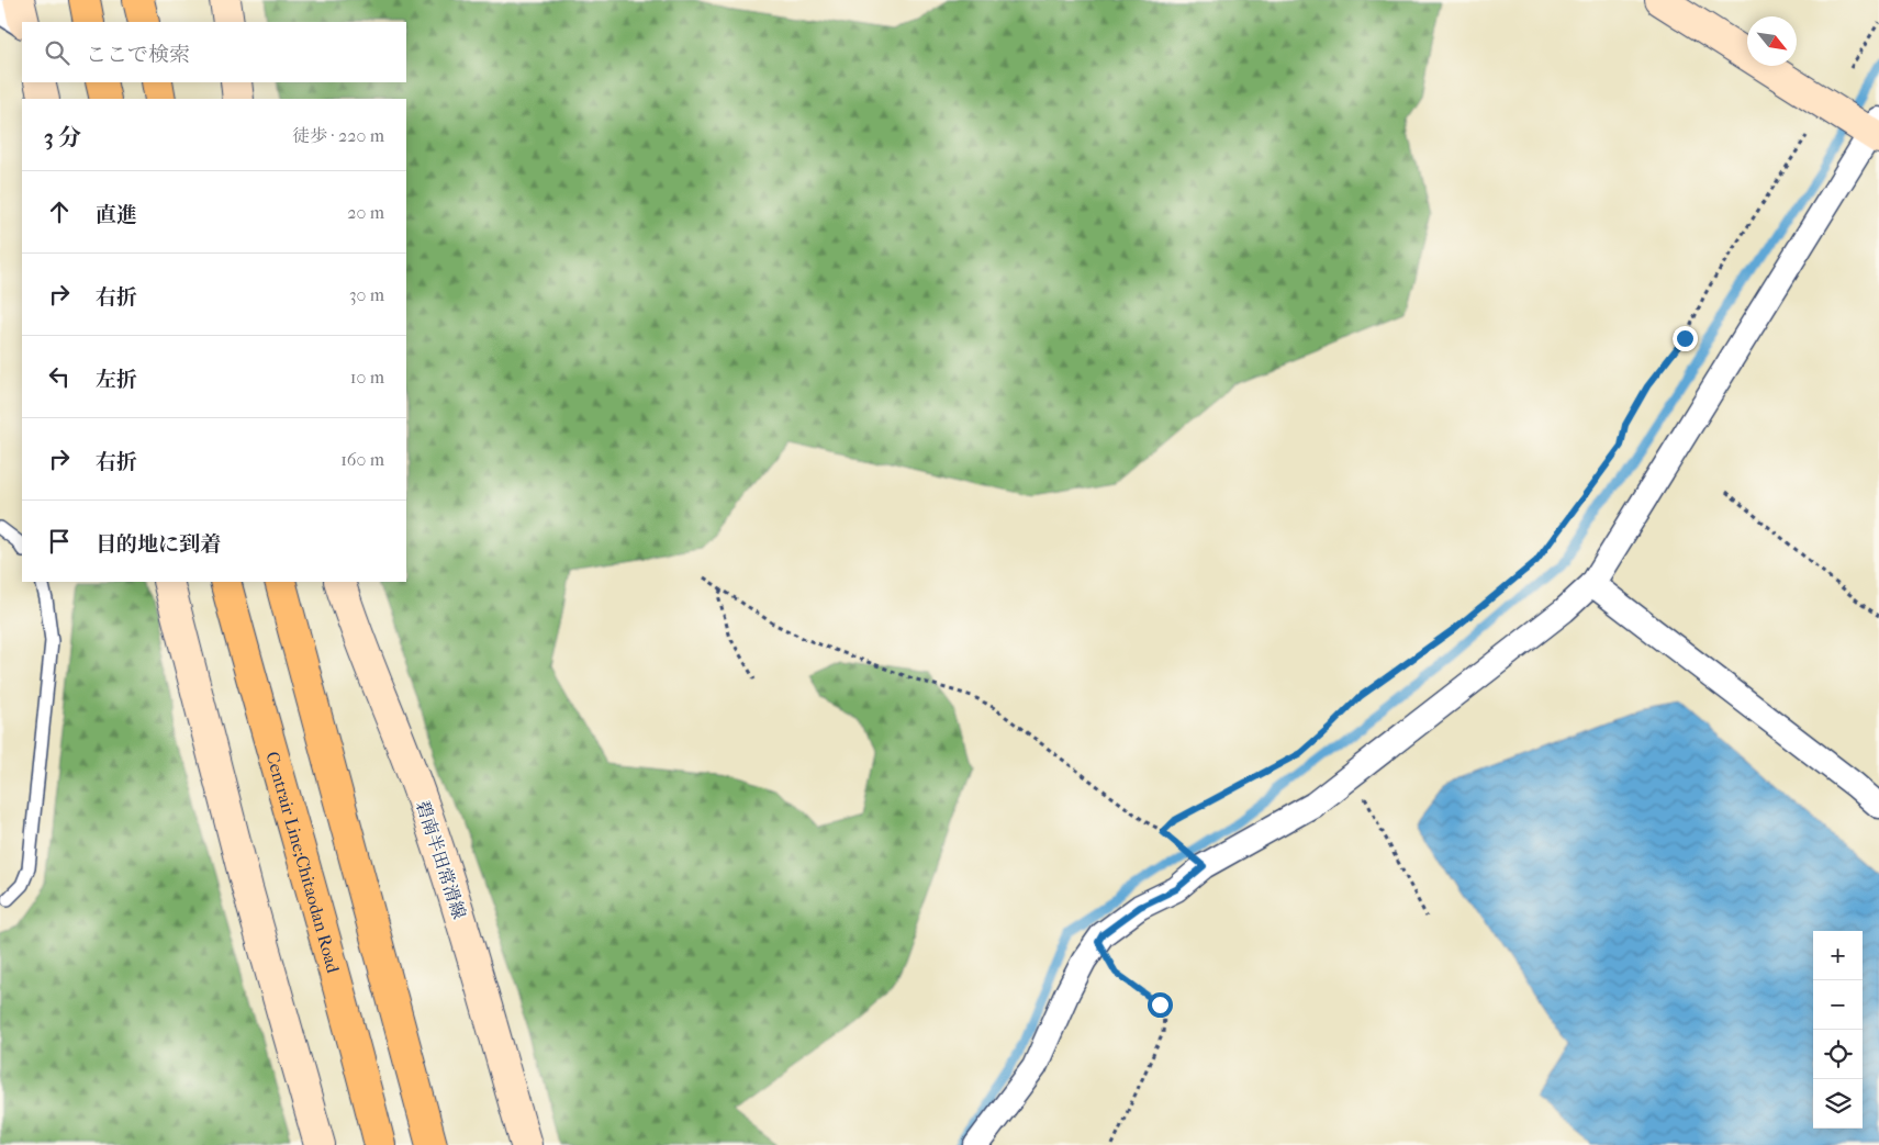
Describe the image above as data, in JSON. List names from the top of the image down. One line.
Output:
{"streets":{"highway":["Centrair Line;Chitaodan Road"],"main road":["碧南半田常滑線"]},"north":"bottom right","page":{"search":"ここで検索","heading":["3 分","徒歩 · 220 m"],"list":[["直進","20 m"],["右折","30 m"],["左折","10 m"],["右折","160 m"],"目的地に到着"],"map_buttons":["+","−"]}}
